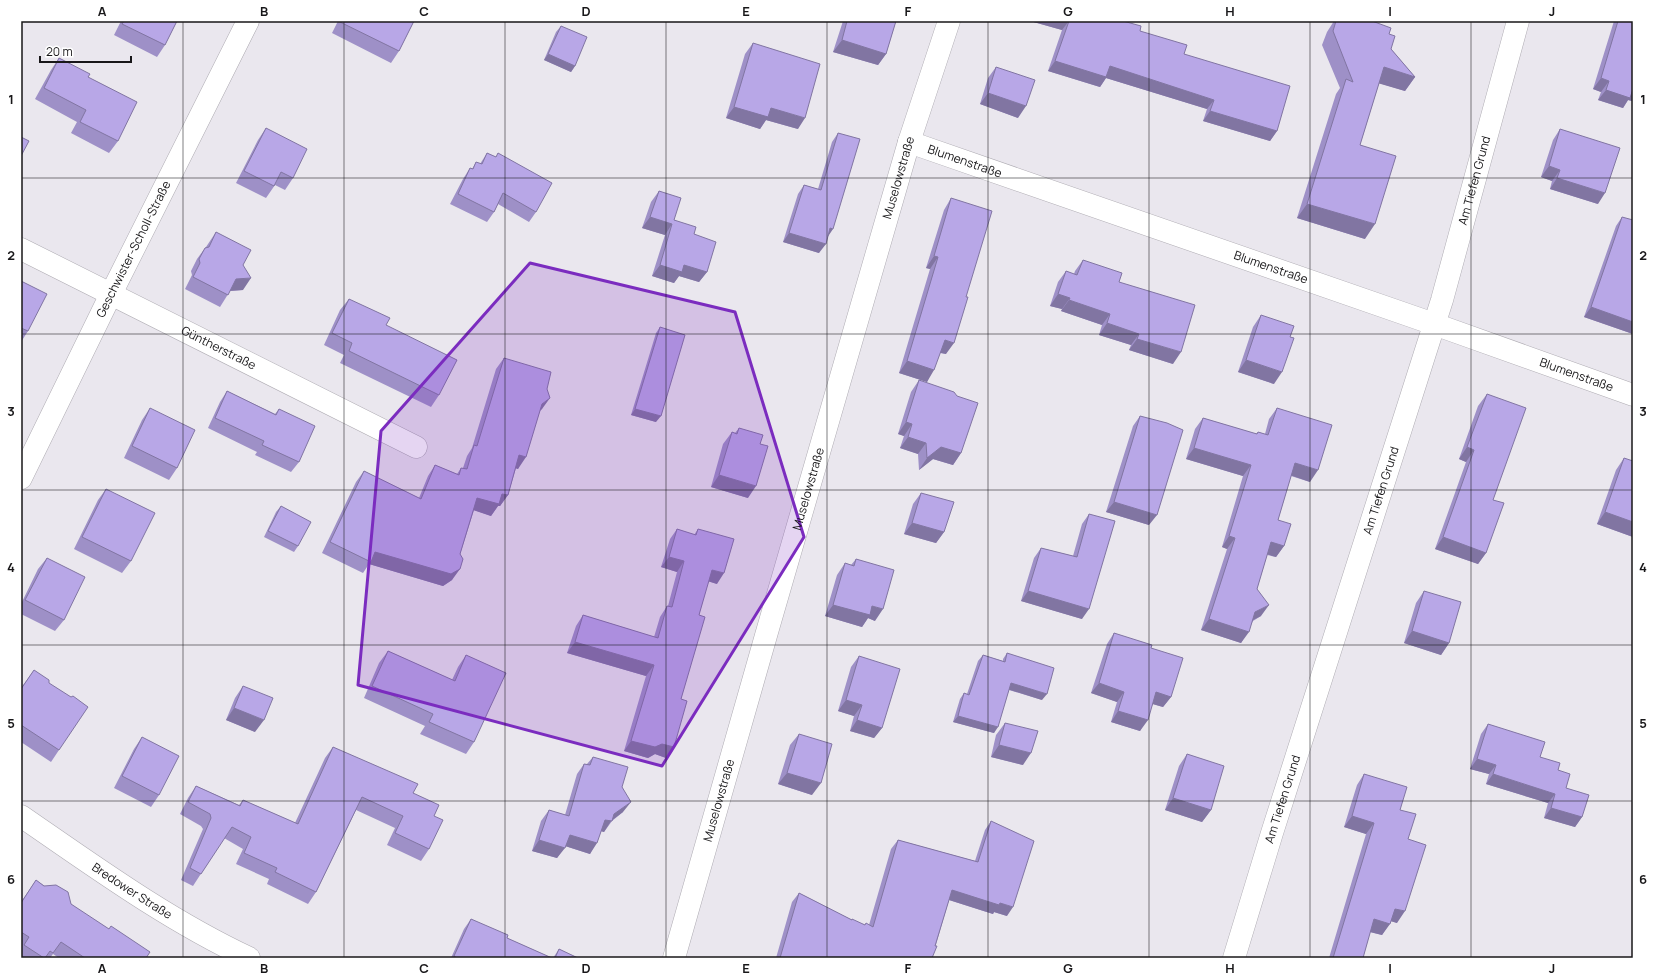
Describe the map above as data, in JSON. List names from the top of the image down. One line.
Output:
{"streets":{"street":["Blumenstraße","Muselowstraße","Am Tiefen Grund","Geschwister-Scholl-Straße","Güntherstraße","Bredower Straße"]},"crossings":[["Blumenstraße","Muselowstraße"],["Blumenstraße","Am Tiefen Grund"],["Geschwister-Scholl-Straße","Güntherstraße"]],"scale_bar":"20 m","grid":{"columns":["A","B","C","D","E","F","G","H","I","J"],"rows":["1","2","3","4","5","6"]}}
